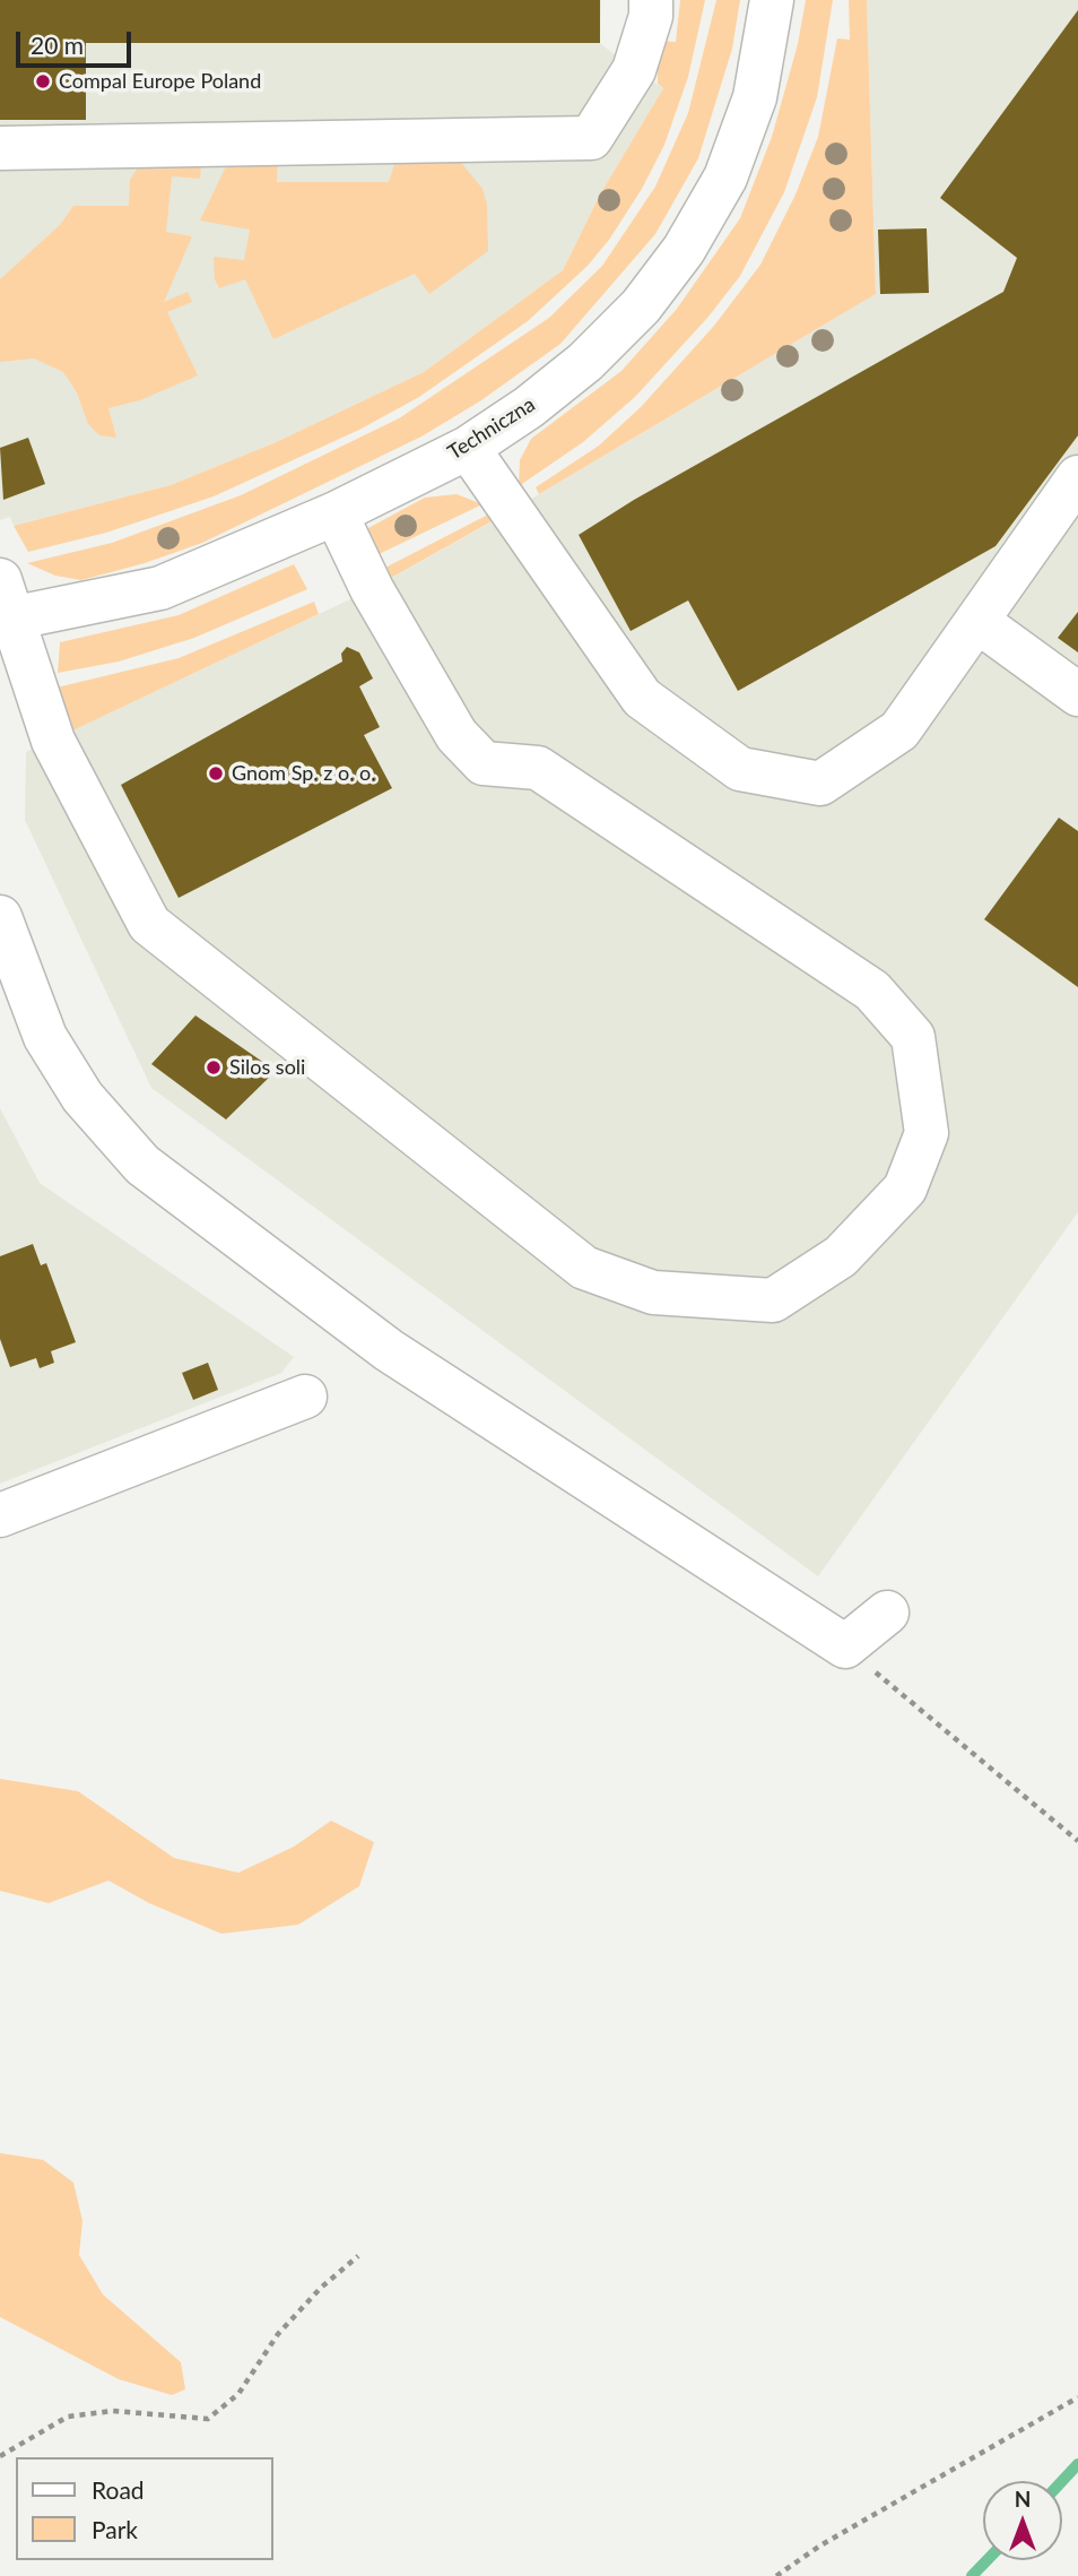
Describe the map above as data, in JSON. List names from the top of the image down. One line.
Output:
{"streets":{"street":["Techniczna"]},"places":["Compal Europe Poland","Gnom Sp. z o. o.","Silos soli"],"legend":["Road","Park"],"scale_bar":"20 m","north":"top"}
